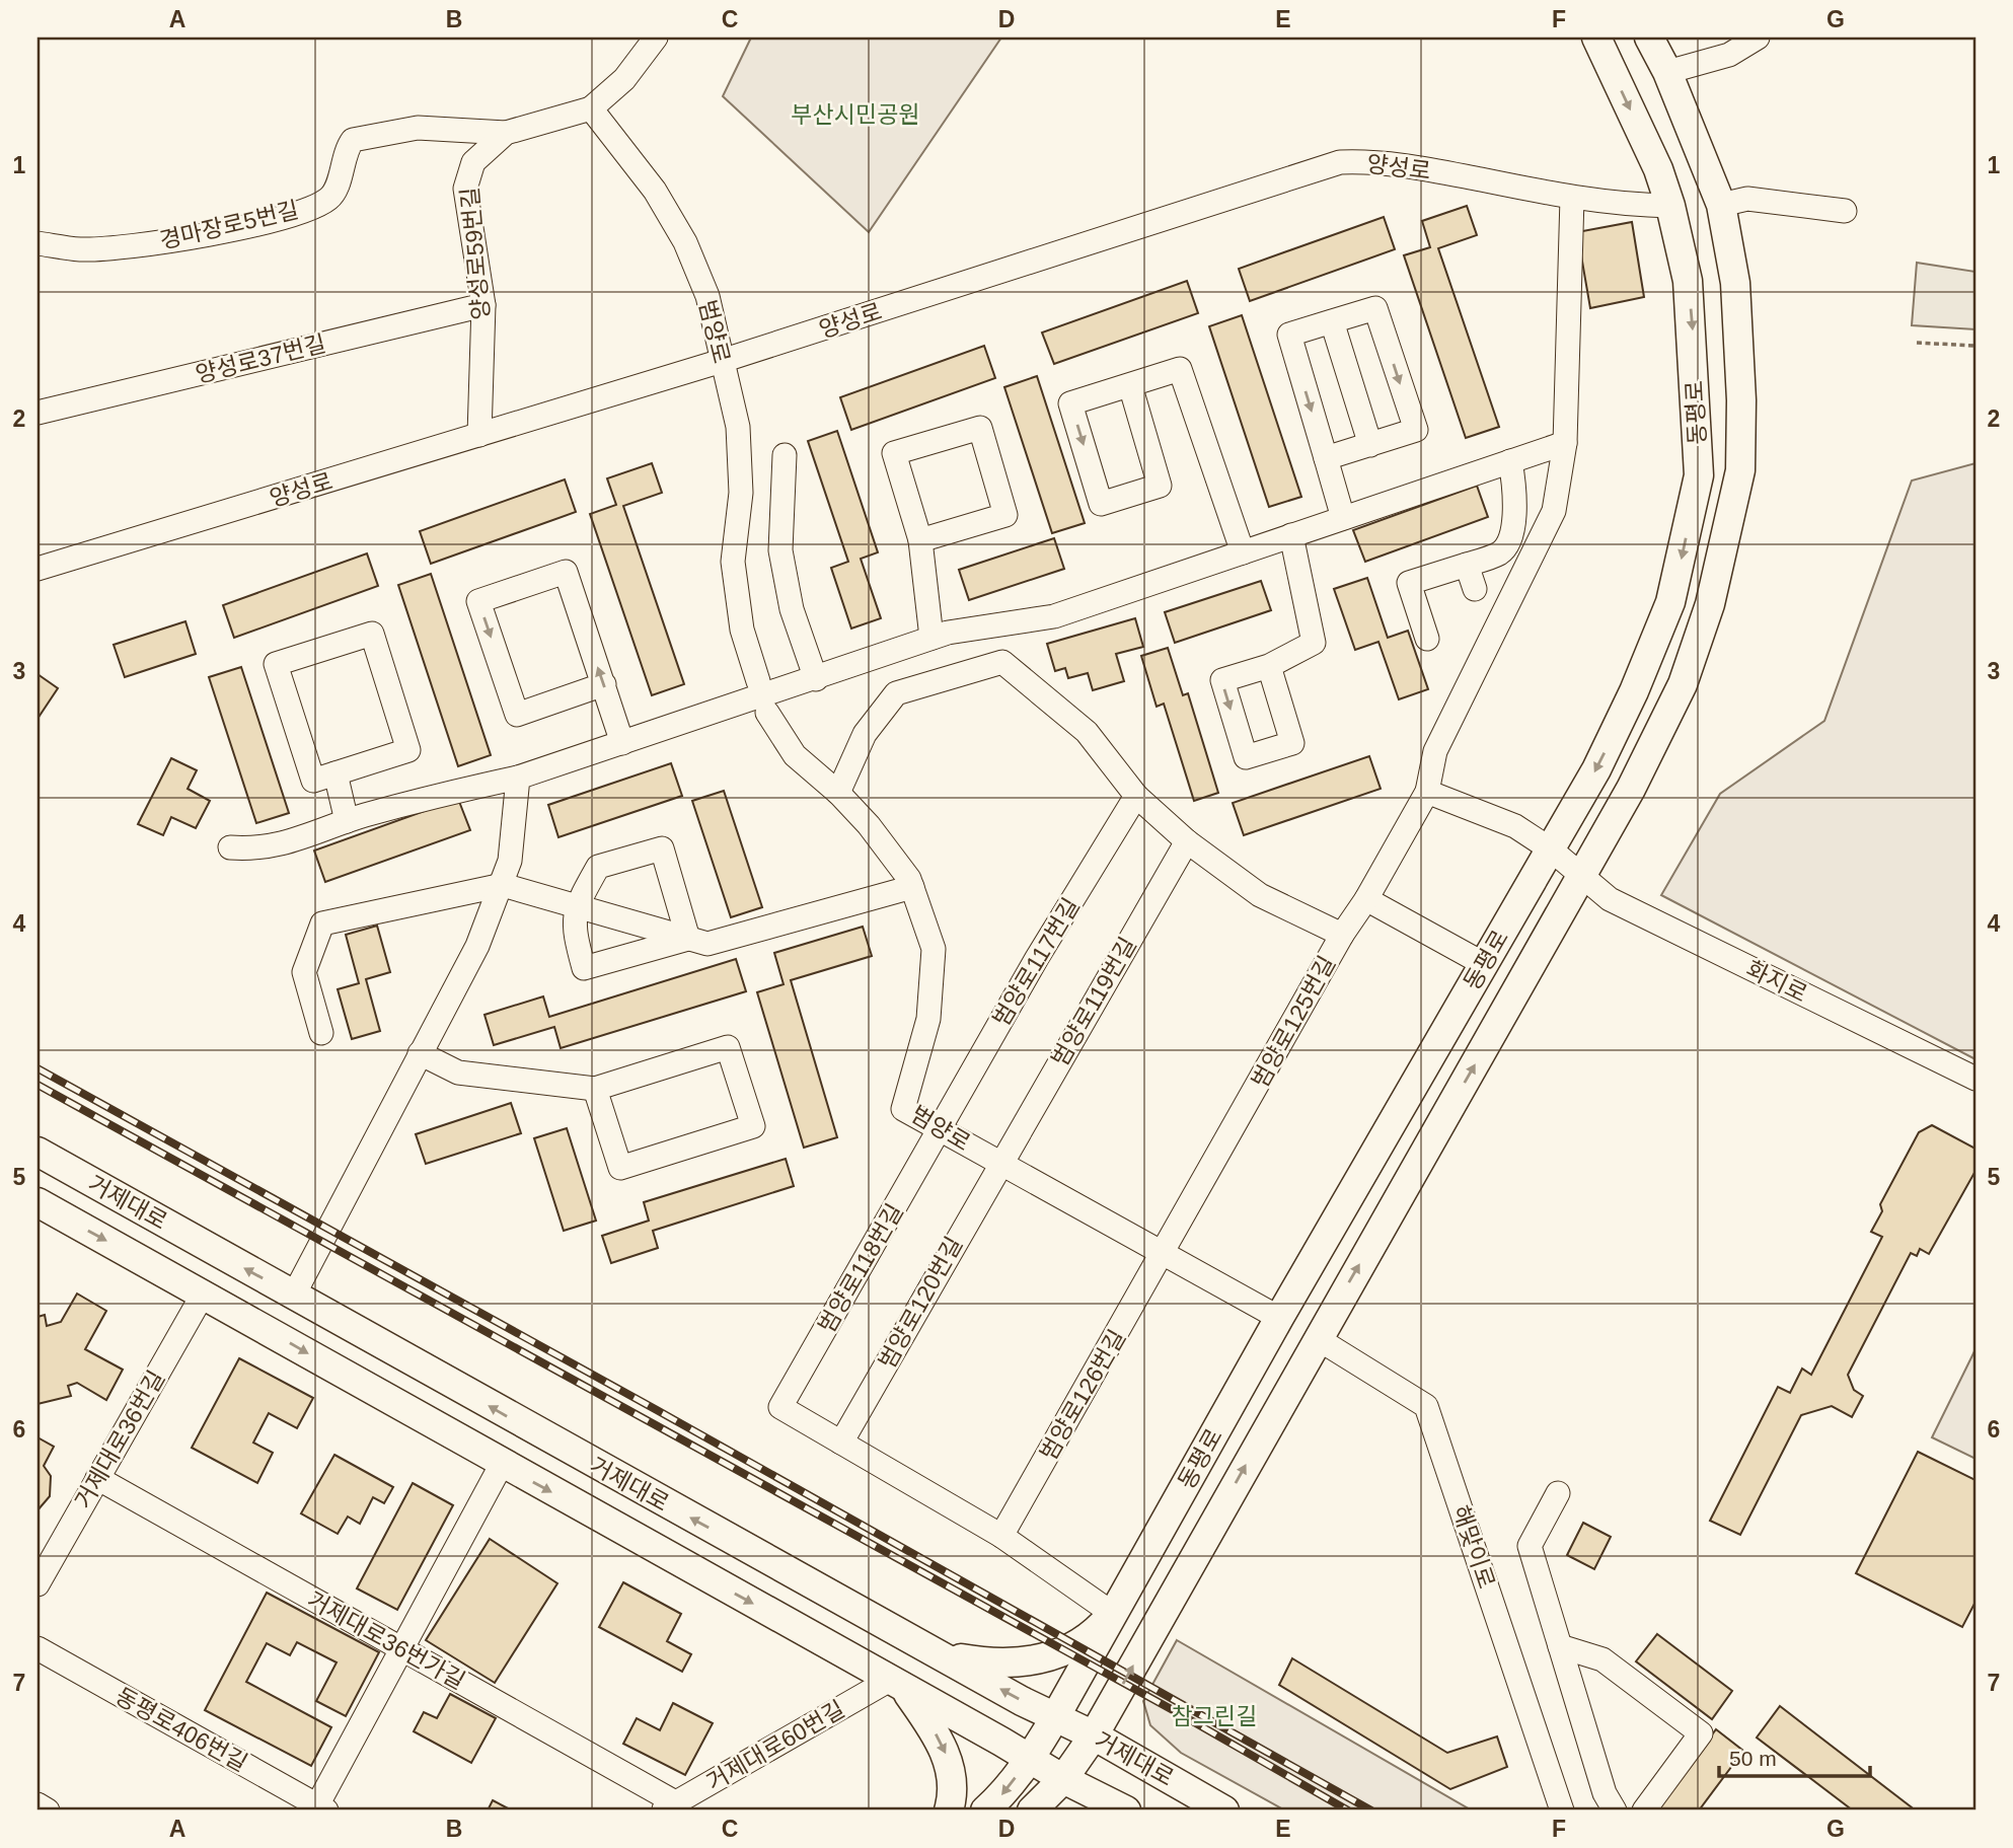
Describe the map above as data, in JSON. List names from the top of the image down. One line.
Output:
{"streets":{"main road":["동평로","거제대로"],"street":["양성로","경마장로5번길","양성로59번길","범양로","양성로37번길","범양로117번길","화지로","범양로119번길","범양로125번길","범양로118번길","범양로120번길","범양로126번길","거제대로36번길","해맞이로","거제대로36번가길","동평로406번길","거제대로60번길"]},"crossings":[["양성로","양성로59번길"],["양성로","범양로"],["양성로","동평로"],["양성로","범양로125번길"],["경마장로5번길","양성로59번길"],["양성로59번길","범양로"],["양성로59번길","양성로37번길"],["범양로","동평로"],["범양로","범양로117번길"],["범양로","범양로119번길"],["범양로","범양로125번길"],["범양로","범양로118번길"],["범양로","범양로120번길"],["범양로","범양로126번길"],["동평로","화지로"],["동평로","거제대로"],["동평로","해맞이로"],["범양로117번길","범양로118번길"],["화지로","범양로125번길"],["범양로119번길","범양로120번길"],["범양로125번길","범양로126번길"],["거제대로","거제대로36번길"],["거제대로","거제대로60번길"],["범양로118번길","범양로120번길"],["거제대로36번길","거제대로36번가길"],["거제대로36번가길","거제대로60번길"]],"parks":["부산시민공원","참그린길"],"scale_bar":"50 m","grid":{"columns":["A","B","C","D","E","F","G"],"rows":["1","2","3","4","5","6","7"]}}
